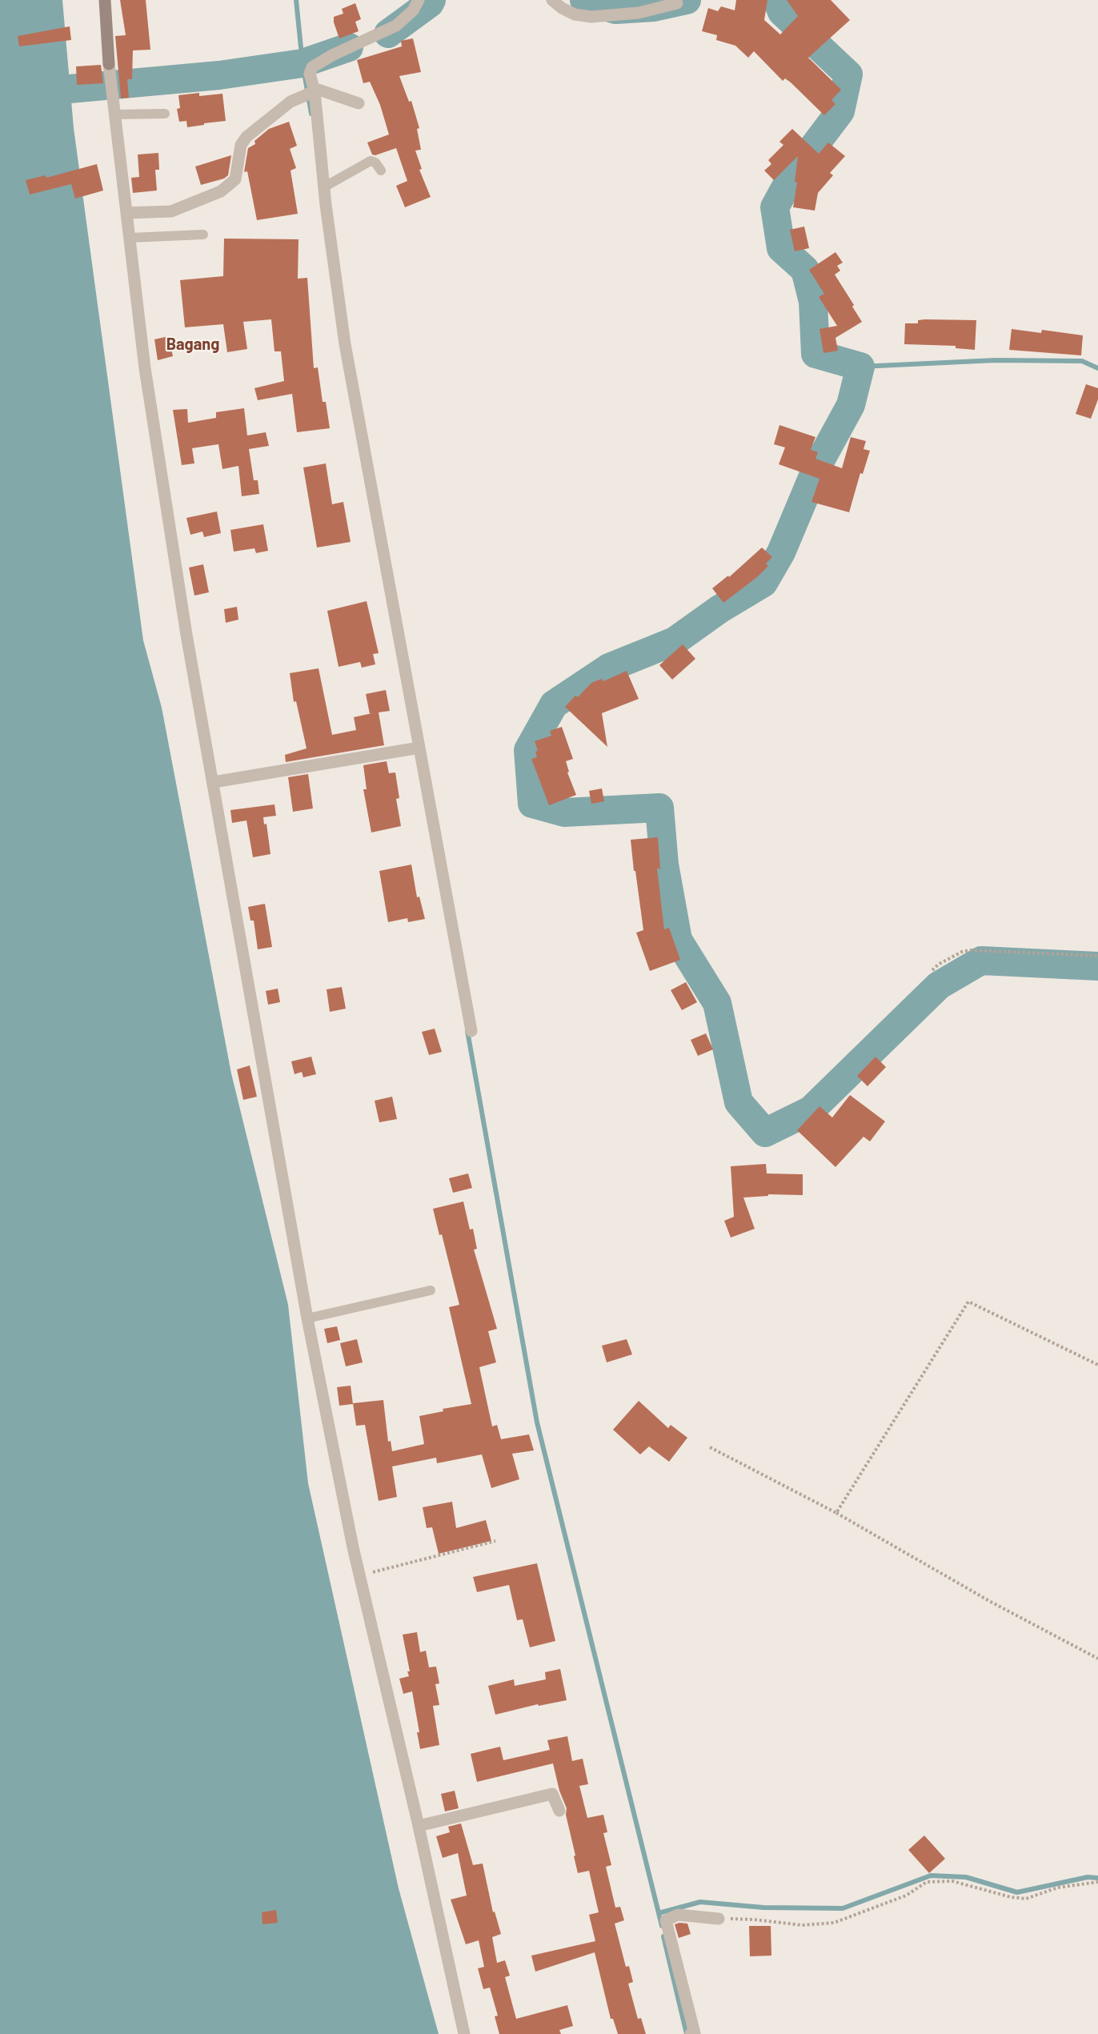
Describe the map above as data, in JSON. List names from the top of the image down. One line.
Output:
{"districts":["Bagang"]}
